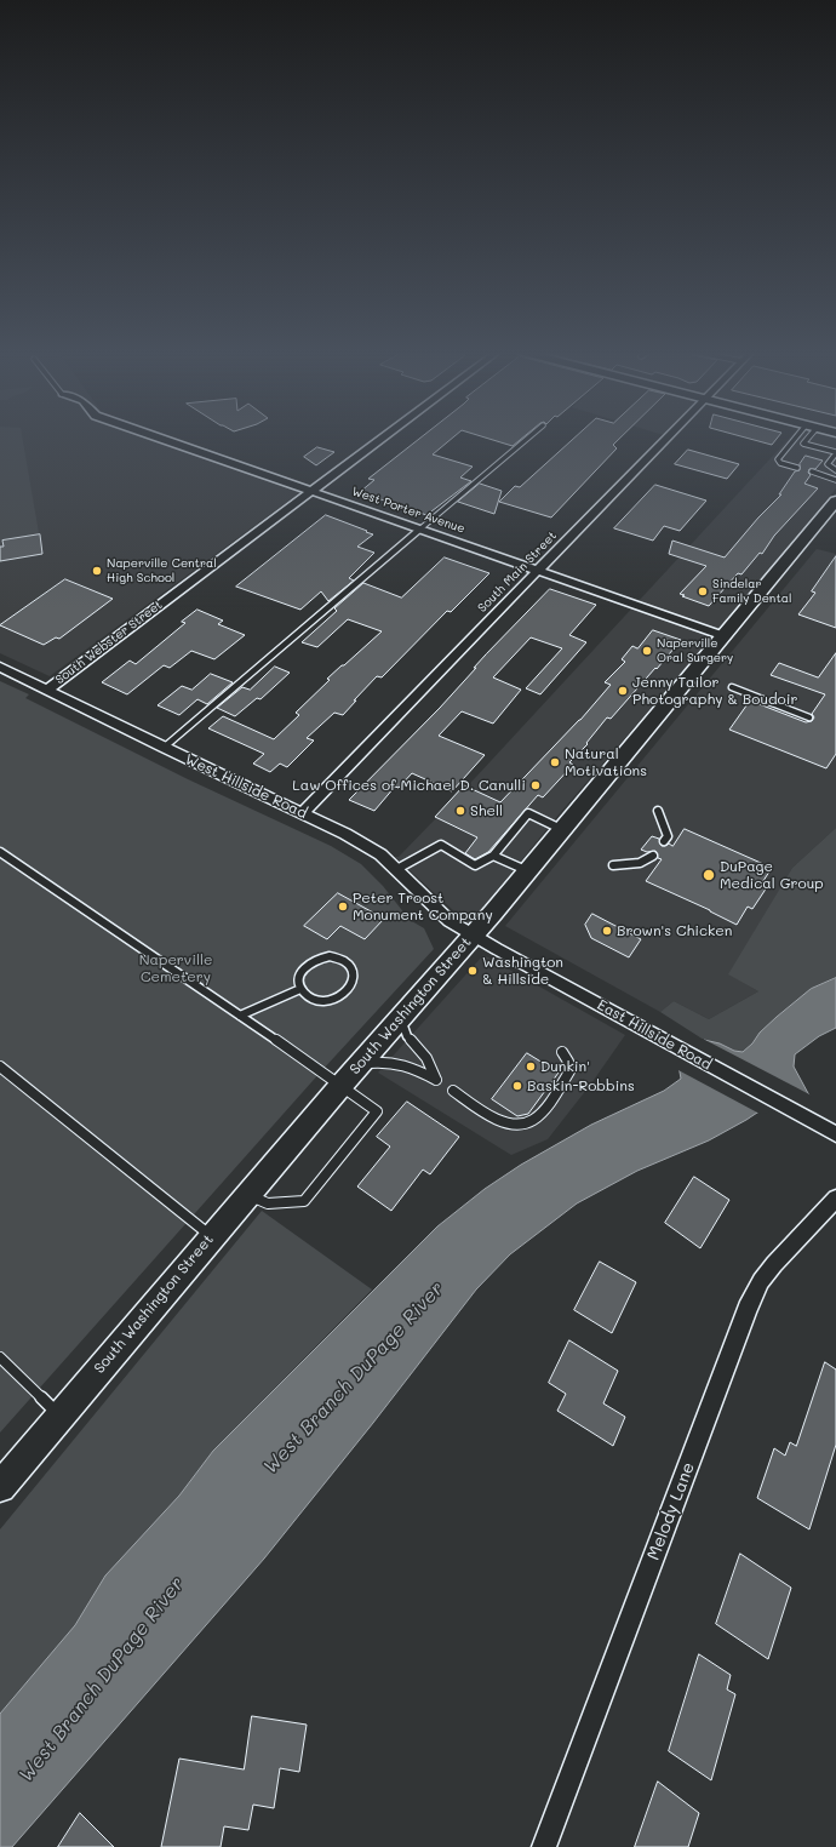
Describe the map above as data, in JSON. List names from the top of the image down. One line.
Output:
{"streets":{"main road":["South Washington Street"],"street":["West Porter Avenue","South Main Street","South Webster Street","West Hillside Road","East Hillside Road","Melody Lane"]},"crossings":[["West Porter Avenue","South Main Street"],["West Porter Avenue","South Webster Street"],["West Porter Avenue","South Washington Street"],["South Main Street","West Hillside Road"],["South Webster Street","West Hillside Road"],["West Hillside Road","South Washington Street"],["West Hillside Road","East Hillside Road"],["South Washington Street","East Hillside Road"]],"water":["West Branch DuPage River"],"parks":["Naperville Cemetery"],"places":["Naperville Central High School","Sindelar Family Dental","Naperville Oral Surgery","Jenny Tailor Photography & Boudoir","Natural Motivations","Law Offices of Michael D. Canulli","Shell","DuPage Medical Group","Peter Troost Monument Company","Brown's Chicken","Washington & Hillside","Dunkin'","Baskin-Robbins"]}
